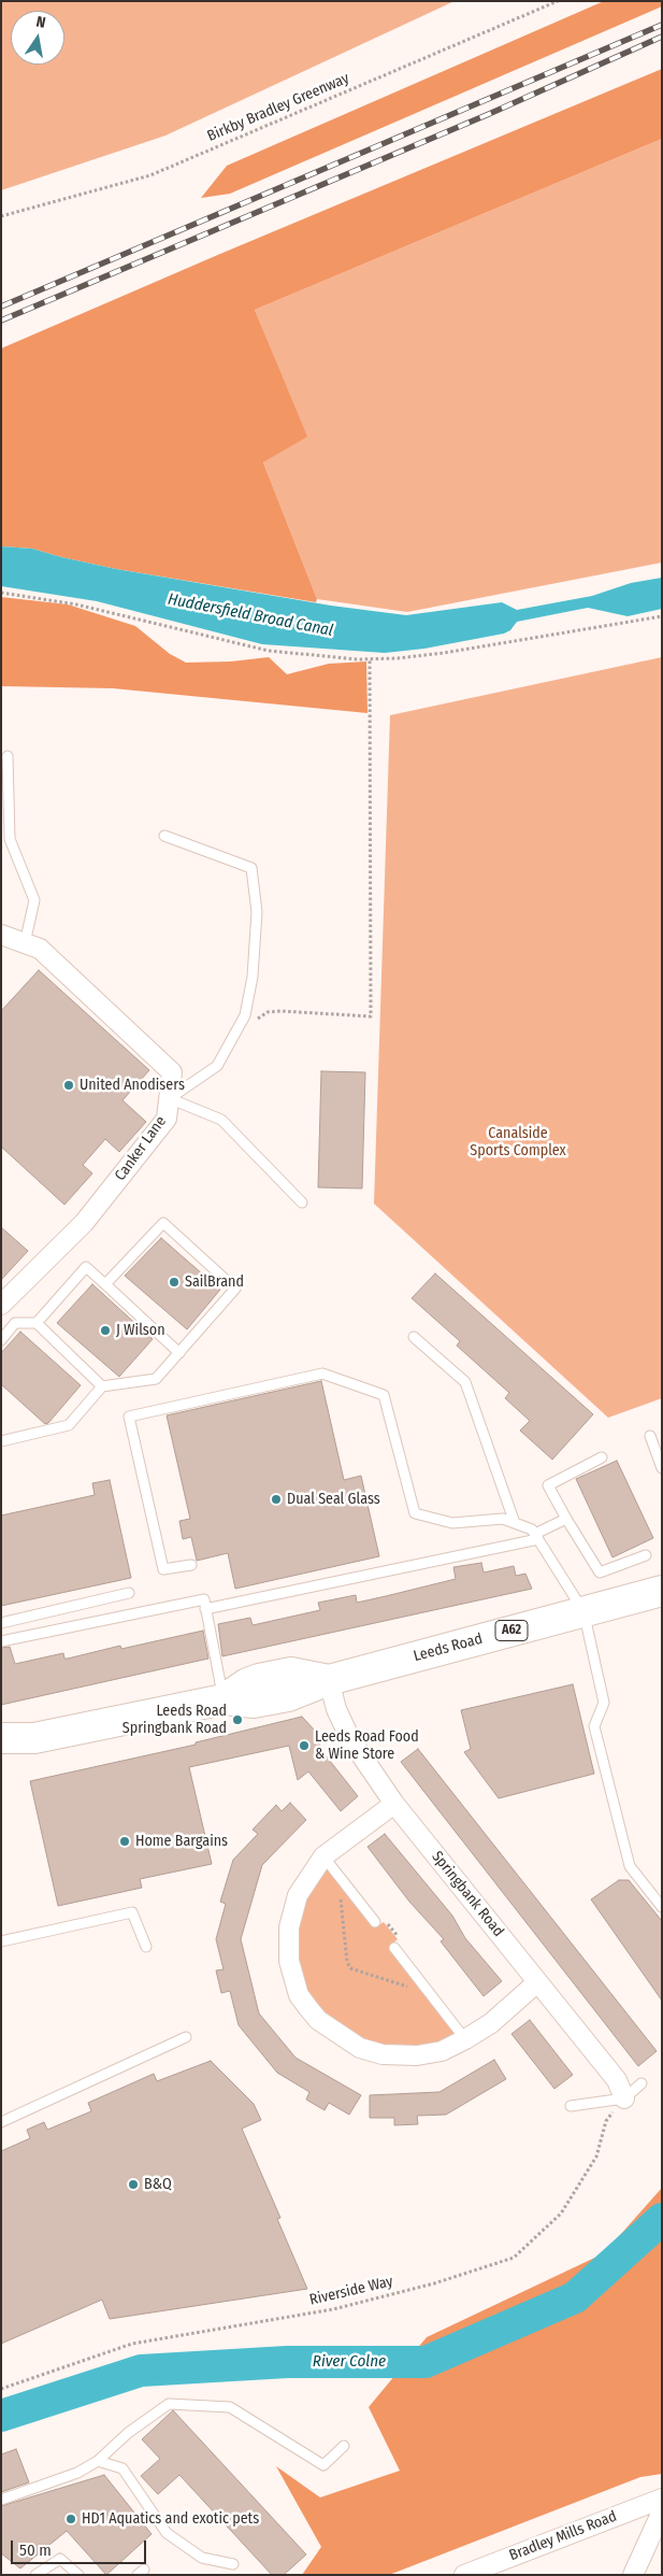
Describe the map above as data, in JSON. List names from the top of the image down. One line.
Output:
{"streets":{"main road":["A62","Leeds Road"],"street":["Canker Lane","Springbank Road","Bradley Mills Road"],"path":["Birkby Bradley Greenway","Riverside Way"]},"crossings":[["Leeds Road","Springbank Road"],["Springbank Road","Riverside Way"]],"water":["Huddersfield Broad Canal","River Colne"],"parks":["Canalside Sports Complex"],"places":["United Anodisers","SailBrand","J Wilson","Dual Seal Glass","Leeds Road Springbank Road","Leeds Road Food & Wine Store","Home Bargains","B&Q","HD1 Aquatics and exotic pets"],"scale_bar":"50 m","north":"top"}
